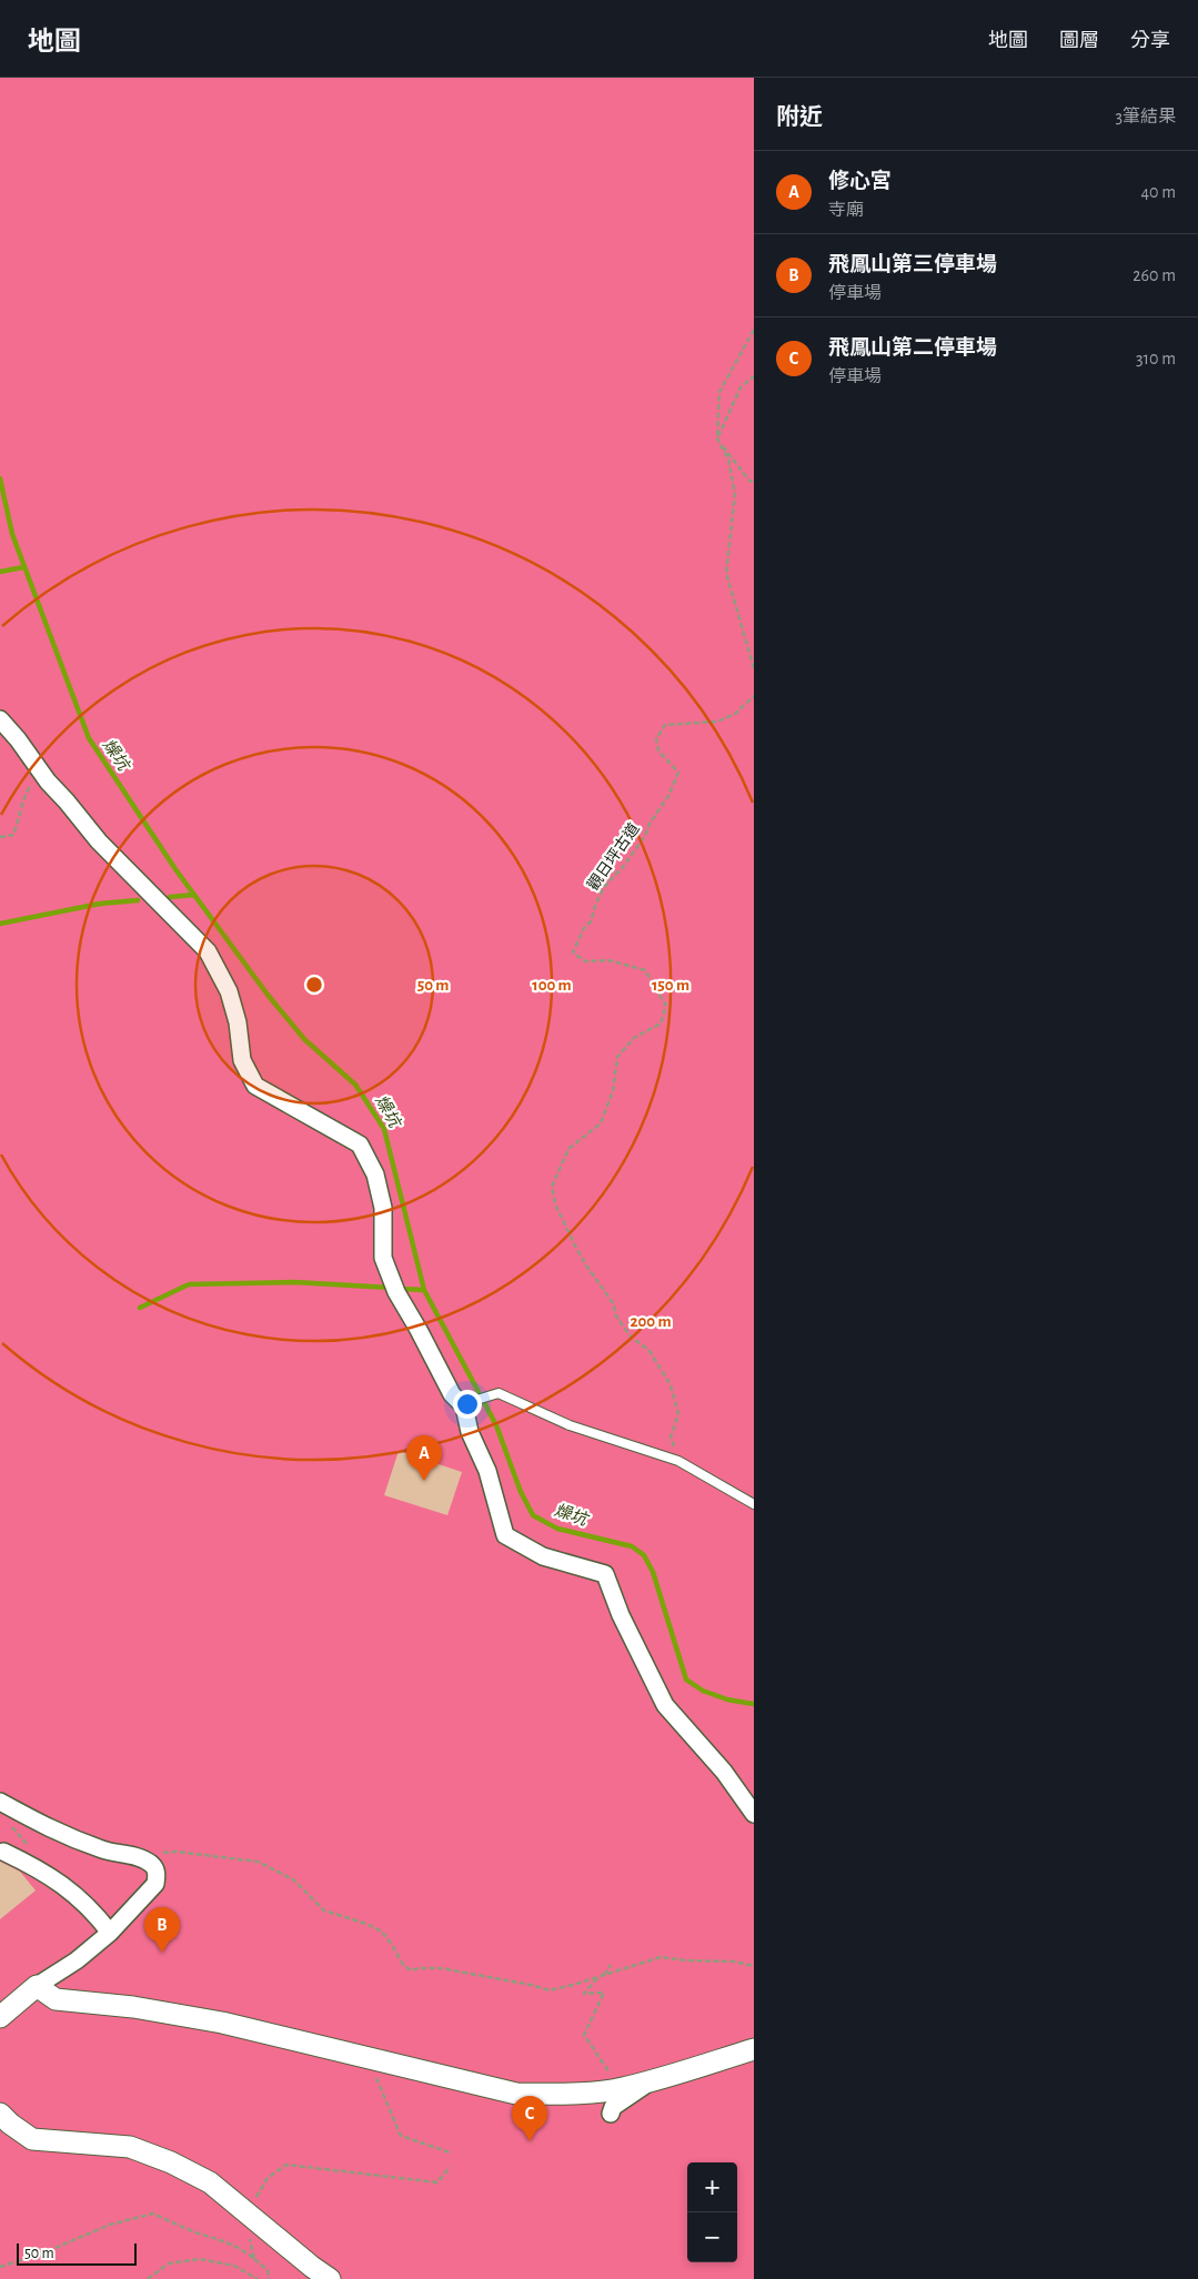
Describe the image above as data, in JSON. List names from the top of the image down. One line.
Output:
{"streets":{"path":["觀日坪古道"]},"water":["燥坑"],"scale_bar":"50 m","page":{"header":"地圖","nav":["地圖","圖層","分享"],"heading":["附近","3筆結果"],"list":[{"mark":"A","name":"修心宮","note":"寺廟","value":"40 m"},{"mark":"B","name":"飛鳳山第三停車場","note":"停車場","value":"260 m"},{"mark":"C","name":"飛鳳山第二停車場","note":"停車場","value":"310 m"}],"pins":["A","B","C"],"map_buttons":["+","−"],"scale":"50 m"},"rings":["50 m","100 m","150 m","200 m"]}
